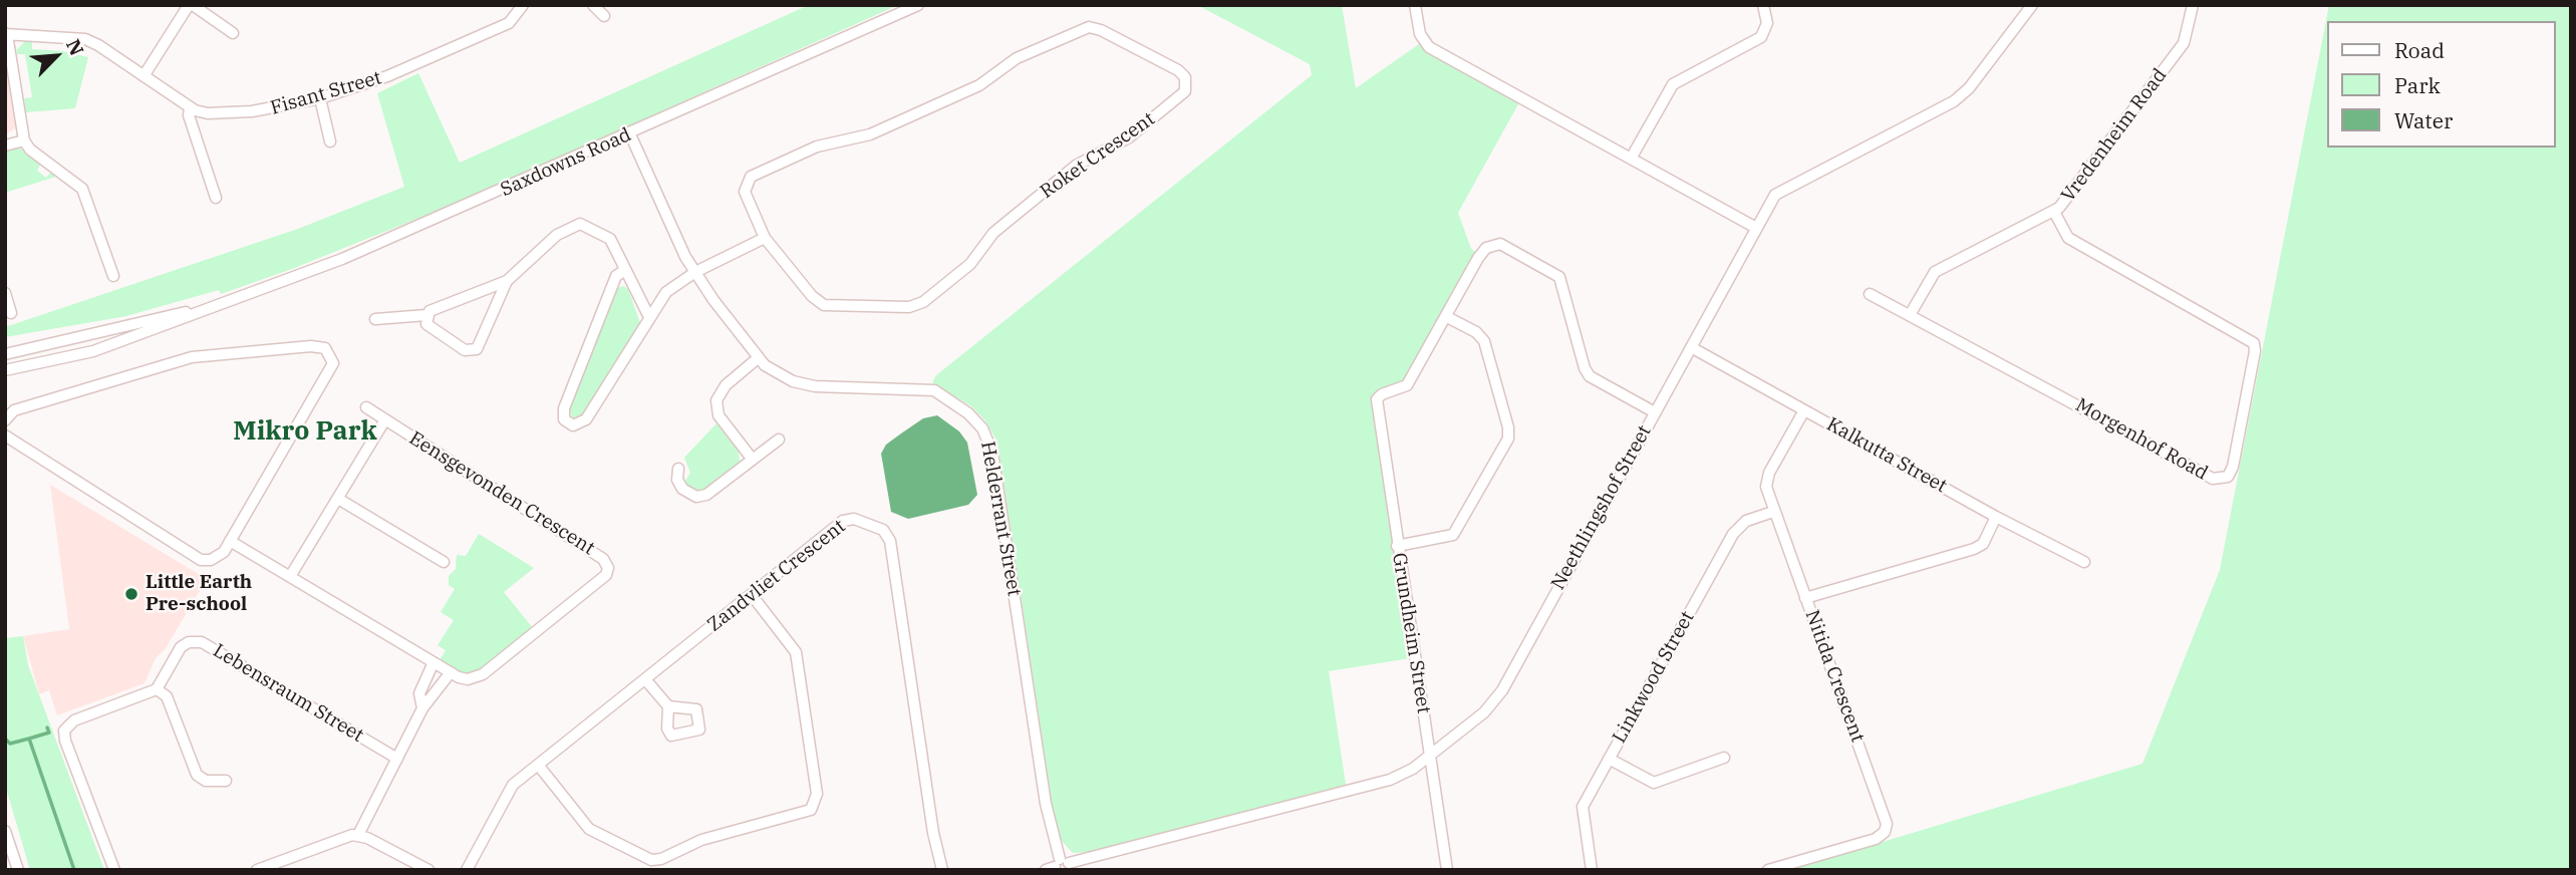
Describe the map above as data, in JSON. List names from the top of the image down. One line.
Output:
{"streets":{"street":["Fisant Street","Vredenheim Road","Roket Crescent","Saxdowns Road","Morgenhof Road","Kalkutta Street","Eensgevonden Crescent","Neethlingshof Street","Helderrant Street","Zandvliet Crescent","Grundheim Street","Nitida Crescent","Linkwood Street","Lebensraum Street"]},"crossings":[["Vredenheim Road","Morgenhof Road"],["Saxdowns Road","Helderrant Street"],["Kalkutta Street","Neethlingshof Street"],["Kalkutta Street","Nitida Crescent"],["Neethlingshof Street","Helderrant Street"],["Neethlingshof Street","Grundheim Street"],["Nitida Crescent","Linkwood Street"]],"districts":["Mikro Park"],"places":["Little Earth Pre-school"],"legend":["Road","Park","Water"],"north":"top right"}
